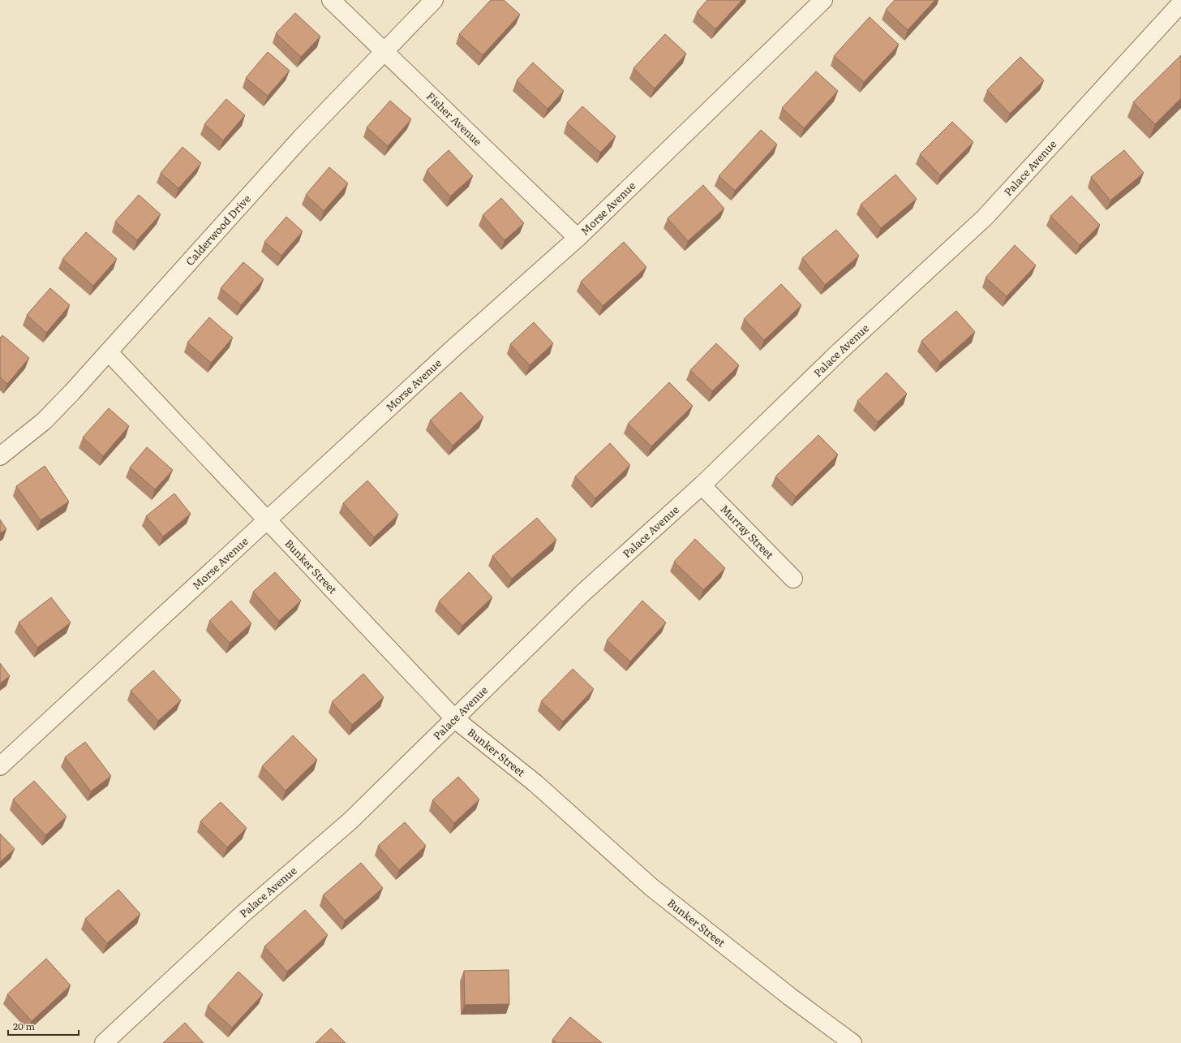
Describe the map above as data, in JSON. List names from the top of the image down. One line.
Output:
{"streets":{"street":["Fisher Avenue","Palace Avenue","Morse Avenue","Calderwood Drive","Murray Street","Bunker Street"]},"crossings":[["Fisher Avenue","Morse Avenue"],["Fisher Avenue","Calderwood Drive"],["Palace Avenue","Murray Street"],["Palace Avenue","Bunker Street"],["Morse Avenue","Bunker Street"],["Calderwood Drive","Bunker Street"]],"scale_bar":"20 m"}
